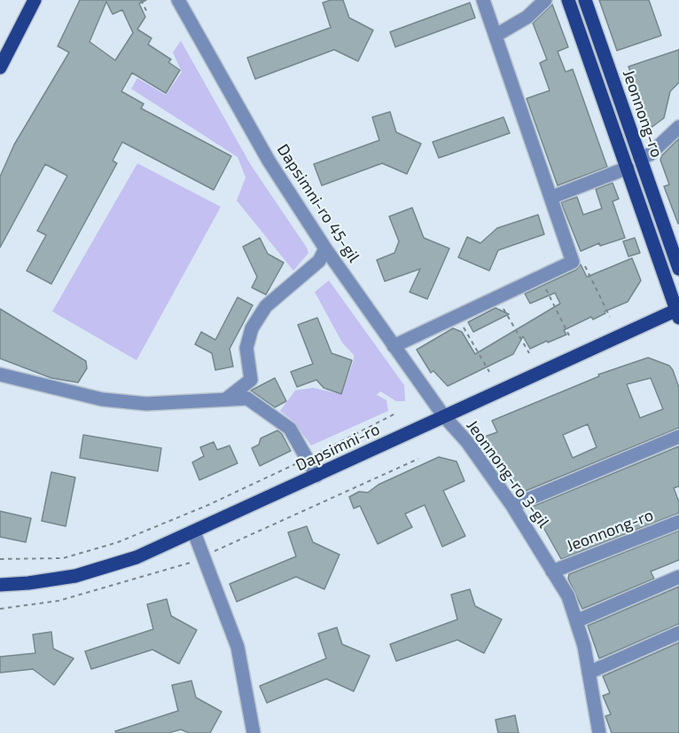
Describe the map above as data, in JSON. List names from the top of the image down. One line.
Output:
{"streets":{"main road":["Jeonnong-ro","Dapsimni-ro"],"street":["Dapsimni-ro 45-gil","Jeonnong-ro 3-gil"]},"crossings":[["Jeonnong-ro","Dapsimni-ro"],["Jeonnong-ro","Jeonnong-ro 3-gil"],["Dapsimni-ro 45-gil","Dapsimni-ro"],["Dapsimni-ro 45-gil","Jeonnong-ro 3-gil"],["Dapsimni-ro","Jeonnong-ro 3-gil"]]}
